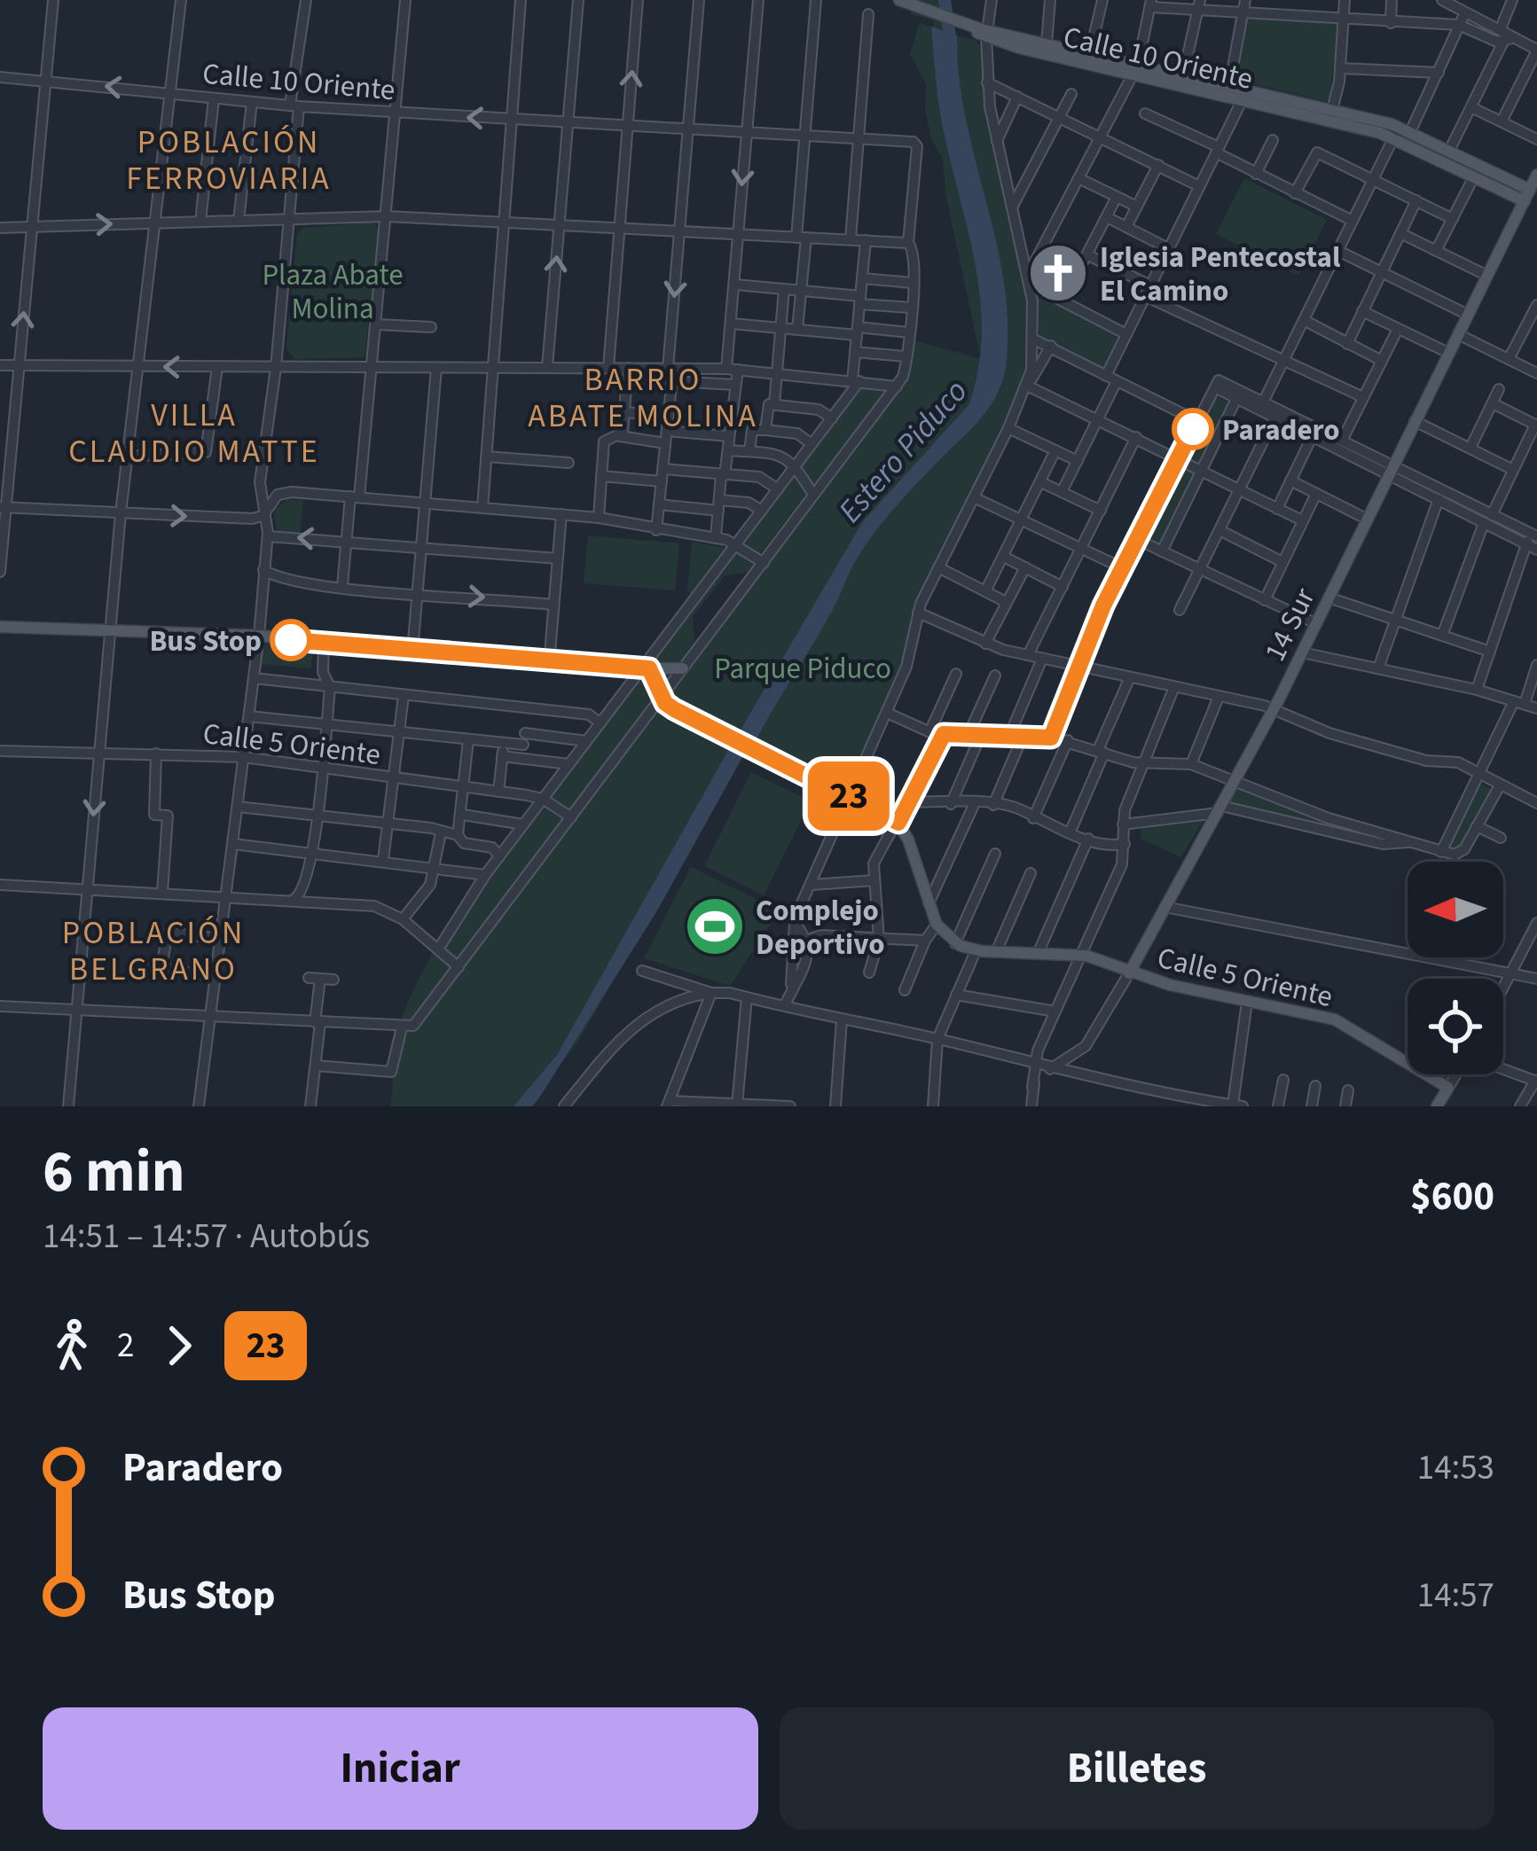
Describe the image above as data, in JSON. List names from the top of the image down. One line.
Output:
{"streets":{"main road":["Calle 10 Oriente","14 Sur","Calle 5 Oriente"]},"crossings":[["Calle 10 Oriente","14 Sur"],["14 Sur","Calle 5 Oriente"]],"districts":["POBLACIÓN FERROVIARIA","BARRIO ABATE MOLINA","VILLA CLAUDIO MATTE","POBLACIÓN BELGRANO"],"water":["Estero Piduco"],"parks":["Plaza Abate Molina","Parque Piduco"],"places":{"church":["Iglesia Pentecostal El Camino"],"other":["Paradero","Bus Stop"],"sports":["Complejo Deportivo"]},"lines":["bus line 23"],"north":"left","page":{"on_map":"23","heading":["6 min","14:51 – 14:57 · Autobús","$600"],"legs":["2","23"],"list":[{"name":"Paradero","value":"14:53"},{"name":"Bus Stop","value":"14:57"}],"buttons":["Iniciar","Billetes"]}}
